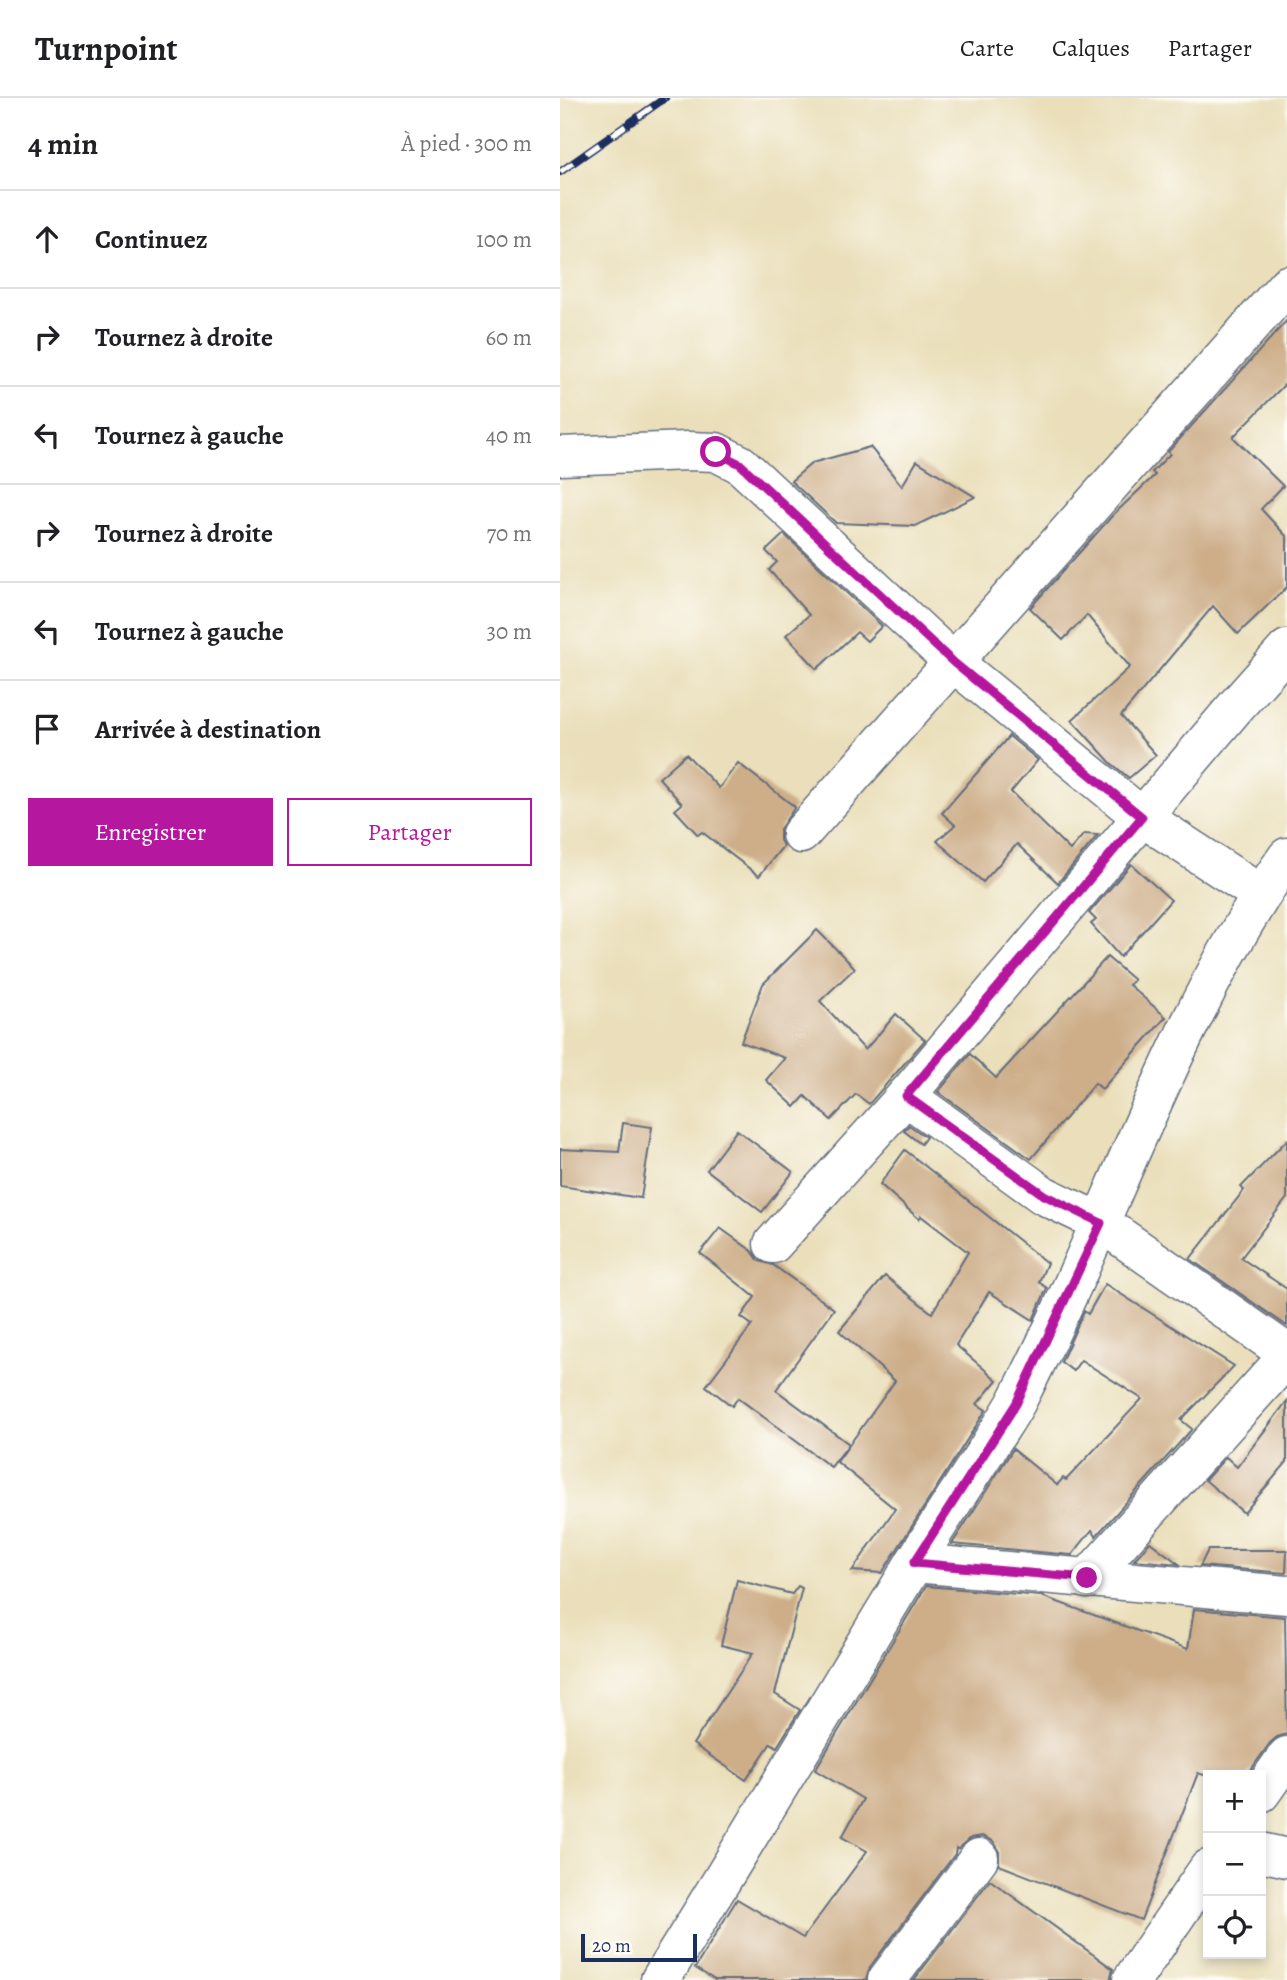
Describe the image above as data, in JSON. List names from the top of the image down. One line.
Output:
{"scale_bar":"20 m","page":{"header":"Turnpoint","nav":["Carte","Calques","Partager"],"heading":["4 min","À pied · 300 m"],"list":[["Continuez","100 m"],["Tournez à droite","60 m"],["Tournez à gauche","40 m"],["Tournez à droite","70 m"],["Tournez à gauche","30 m"],"Arrivée à destination"],"buttons":["Enregistrer","Partager"],"map_buttons":["+","−"],"scale":"20 m"}}
